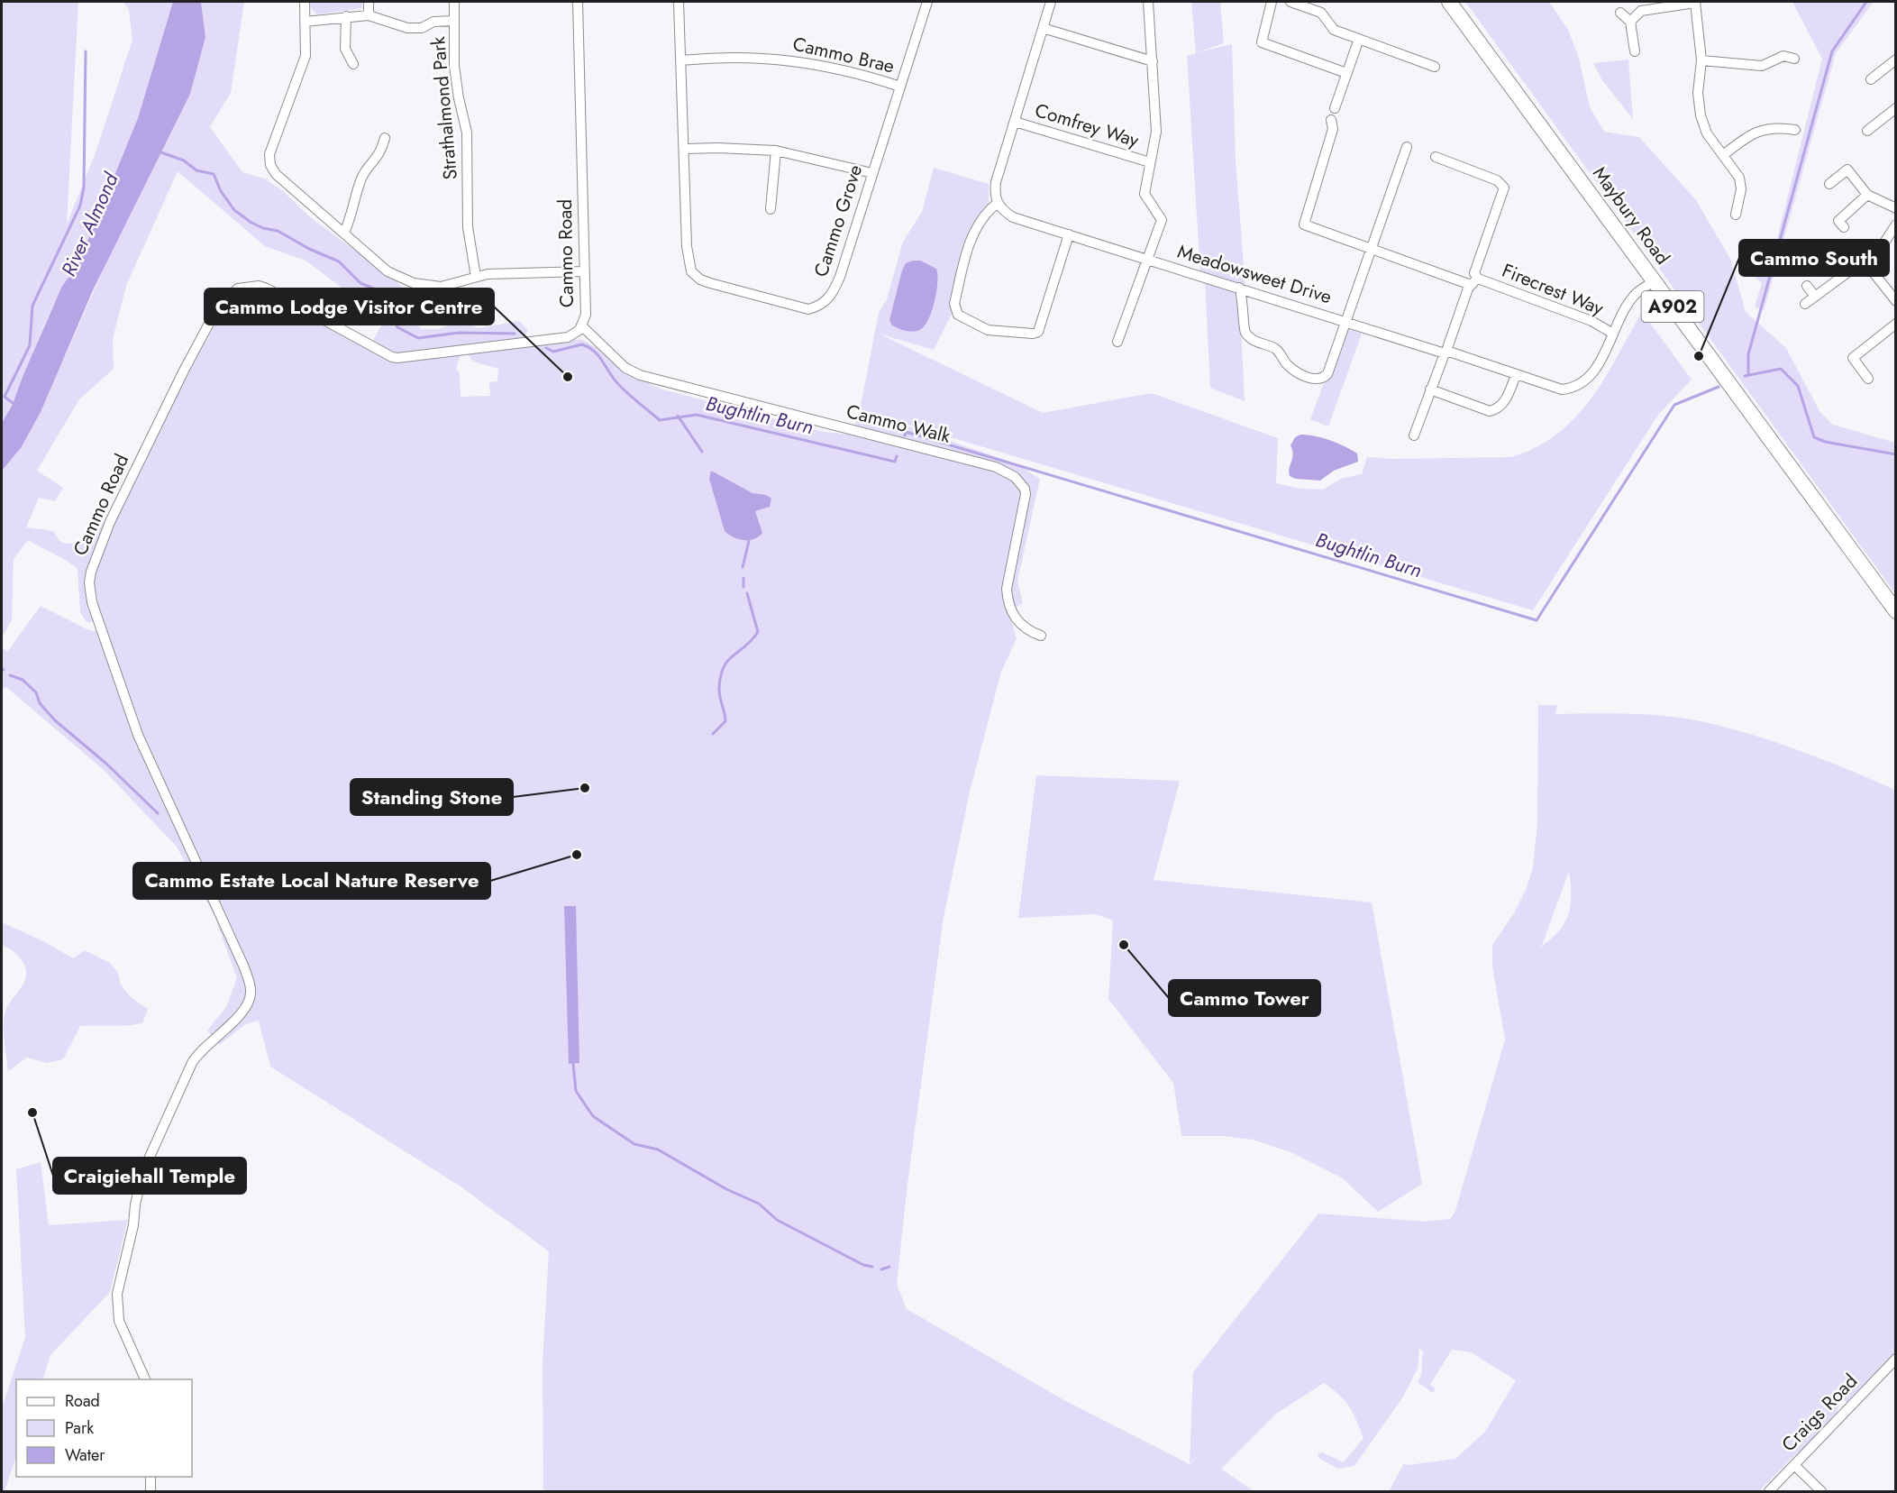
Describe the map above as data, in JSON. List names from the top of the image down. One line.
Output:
{"streets":{"main road":["Maybury Road","A902"],"street":["Cammo Brae","Strathalmond Park","Comfrey Way","Cammo Grove","Cammo Road","Meadowsweet Drive","Firecrest Way","Cammo Walk","Craigs Road"]},"crossings":[["Cammo Brae","Cammo Grove"],["Maybury Road","Meadowsweet Drive"],["Cammo Road","Cammo Walk"],["Meadowsweet Drive","Firecrest Way"]],"water":["River Almond","Bughtlin Burn"],"places":["Cammo South","Cammo Lodge Visitor Centre","Standing Stone","Cammo Estate Local Nature Reserve","Cammo Tower","Craigiehall Temple"],"legend":["Road","Park","Water"]}
